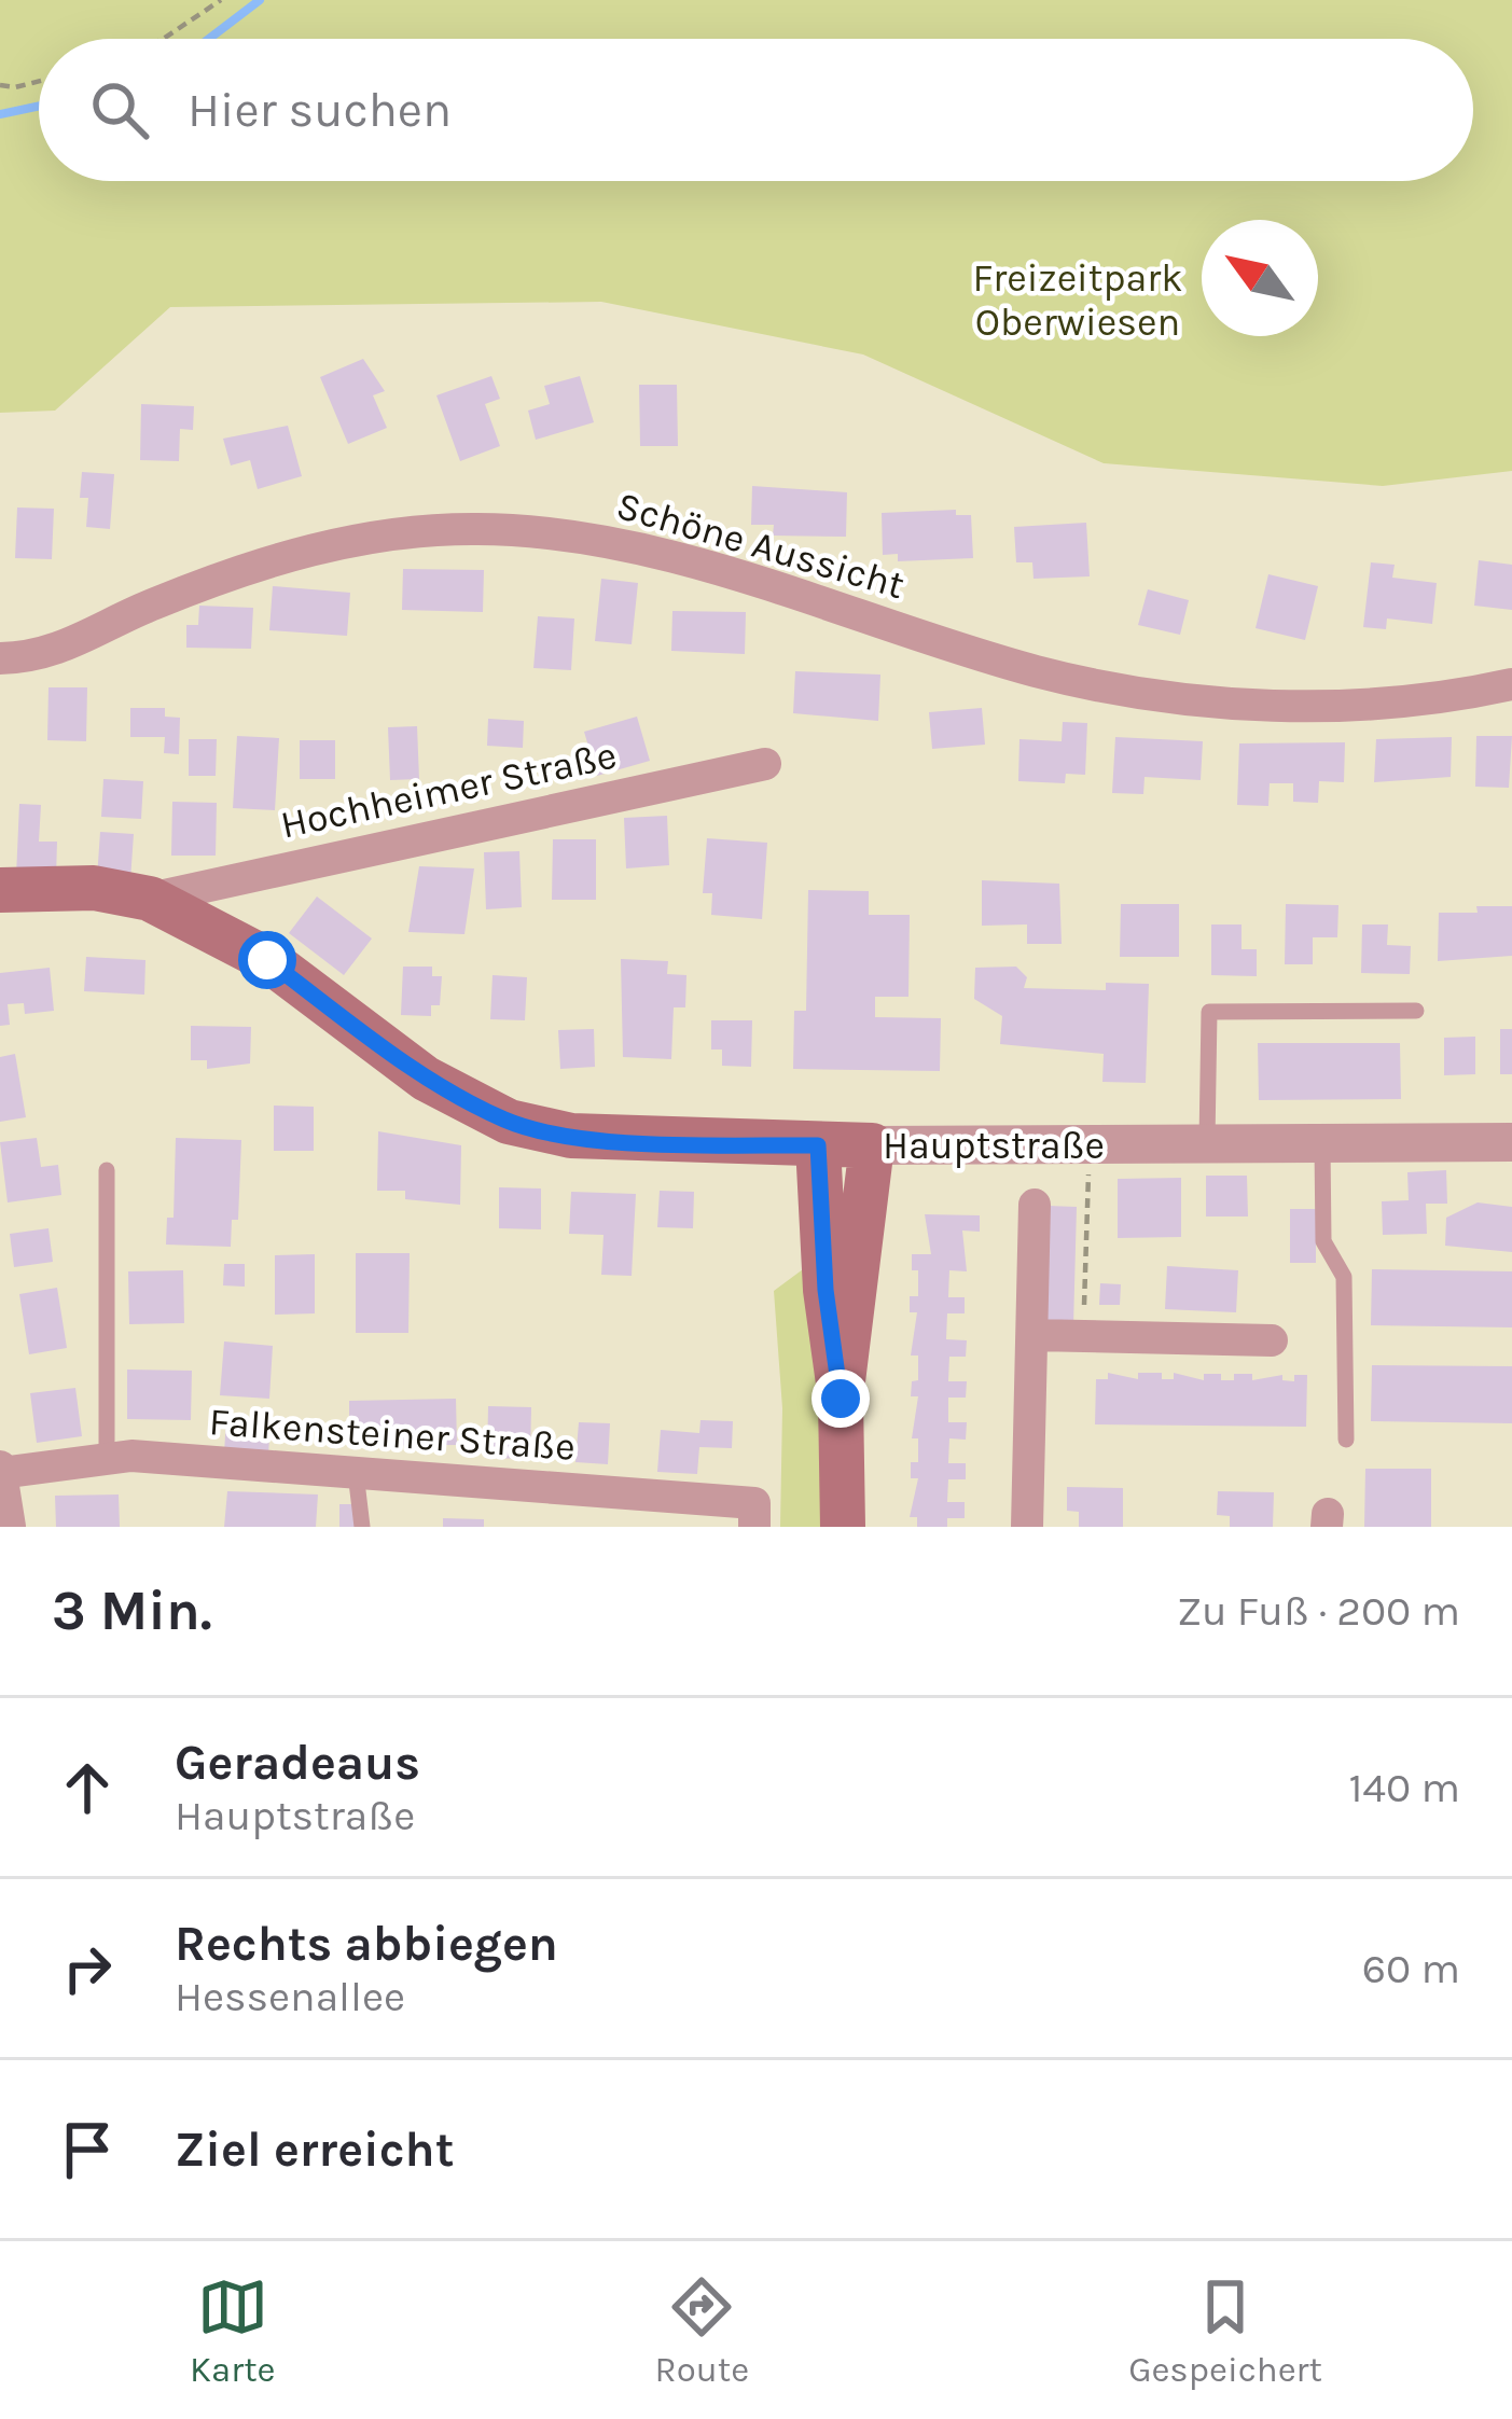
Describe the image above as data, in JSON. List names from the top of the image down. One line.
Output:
{"streets":{"main road":["Hauptstraße"],"street":["Schöne Aussicht","Hochheimer Straße","Falkensteiner Straße"]},"crossings":[["Hochheimer Straße","Hauptstraße"]],"parks":["Freizeitpark Oberwiesen"],"north":"top left","page":{"search":"Hier suchen","heading":["3 Min.","Zu Fuß · 200 m"],"list":[["Geradeaus","Hauptstraße","140 m"],["Rechts abbiegen","Hessenallee","60 m"],"Ziel erreicht"],"nav":["Karte","Route","Gespeichert"]}}
